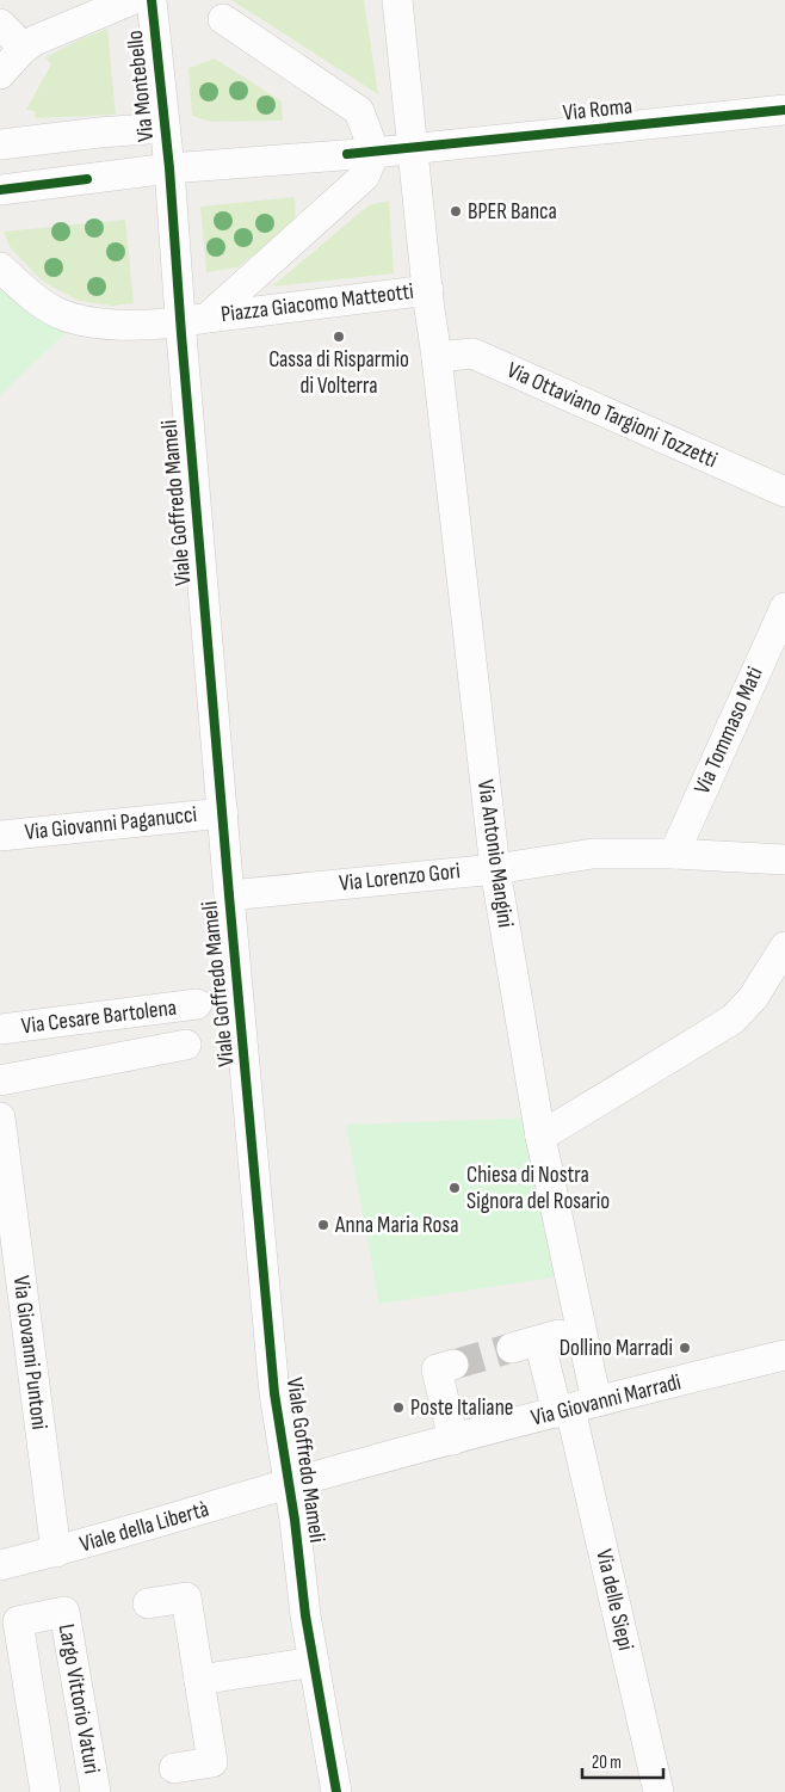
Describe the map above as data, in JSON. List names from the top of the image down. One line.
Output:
{"streets":{"street":["Via Montebello","Via Roma","Piazza Giacomo Matteotti","Via Ottaviano Targioni Tozzetti","Viale Goffredo Mameli","Via Tommaso Mati","Via Giovanni Paganucci","Via Antonio Mangini","Via Lorenzo Gori","Via Cesare Bartolena","Via Giovanni Puntoni","Via Giovanni Marradi","Viale della Libertà","Via delle Siepi","Largo Vittorio Vaturi"]},"crossings":[["Via Montebello","Viale Goffredo Mameli"],["Via Roma","Piazza Giacomo Matteotti"],["Piazza Giacomo Matteotti","Viale Goffredo Mameli"],["Piazza Giacomo Matteotti","Via Antonio Mangini"],["Via Ottaviano Targioni Tozzetti","Via Antonio Mangini"],["Viale Goffredo Mameli","Via Giovanni Paganucci"],["Viale Goffredo Mameli","Via Lorenzo Gori"],["Viale Goffredo Mameli","Via Giovanni Marradi"],["Viale Goffredo Mameli","Viale della Libertà"],["Via Tommaso Mati","Via Lorenzo Gori"],["Via Antonio Mangini","Via Lorenzo Gori"],["Via Antonio Mangini","Via Giovanni Marradi"],["Via Antonio Mangini","Via delle Siepi"],["Via Giovanni Puntoni","Viale della Libertà"],["Via Giovanni Marradi","Viale della Libertà"],["Via Giovanni Marradi","Via delle Siepi"]],"places":["BPER Banca","Cassa di Risparmio di Volterra","Chiesa di Nostra Signora del Rosario","Anna Maria Rosa","Dollino Marradi","Poste Italiane"],"scale_bar":"20 m"}
